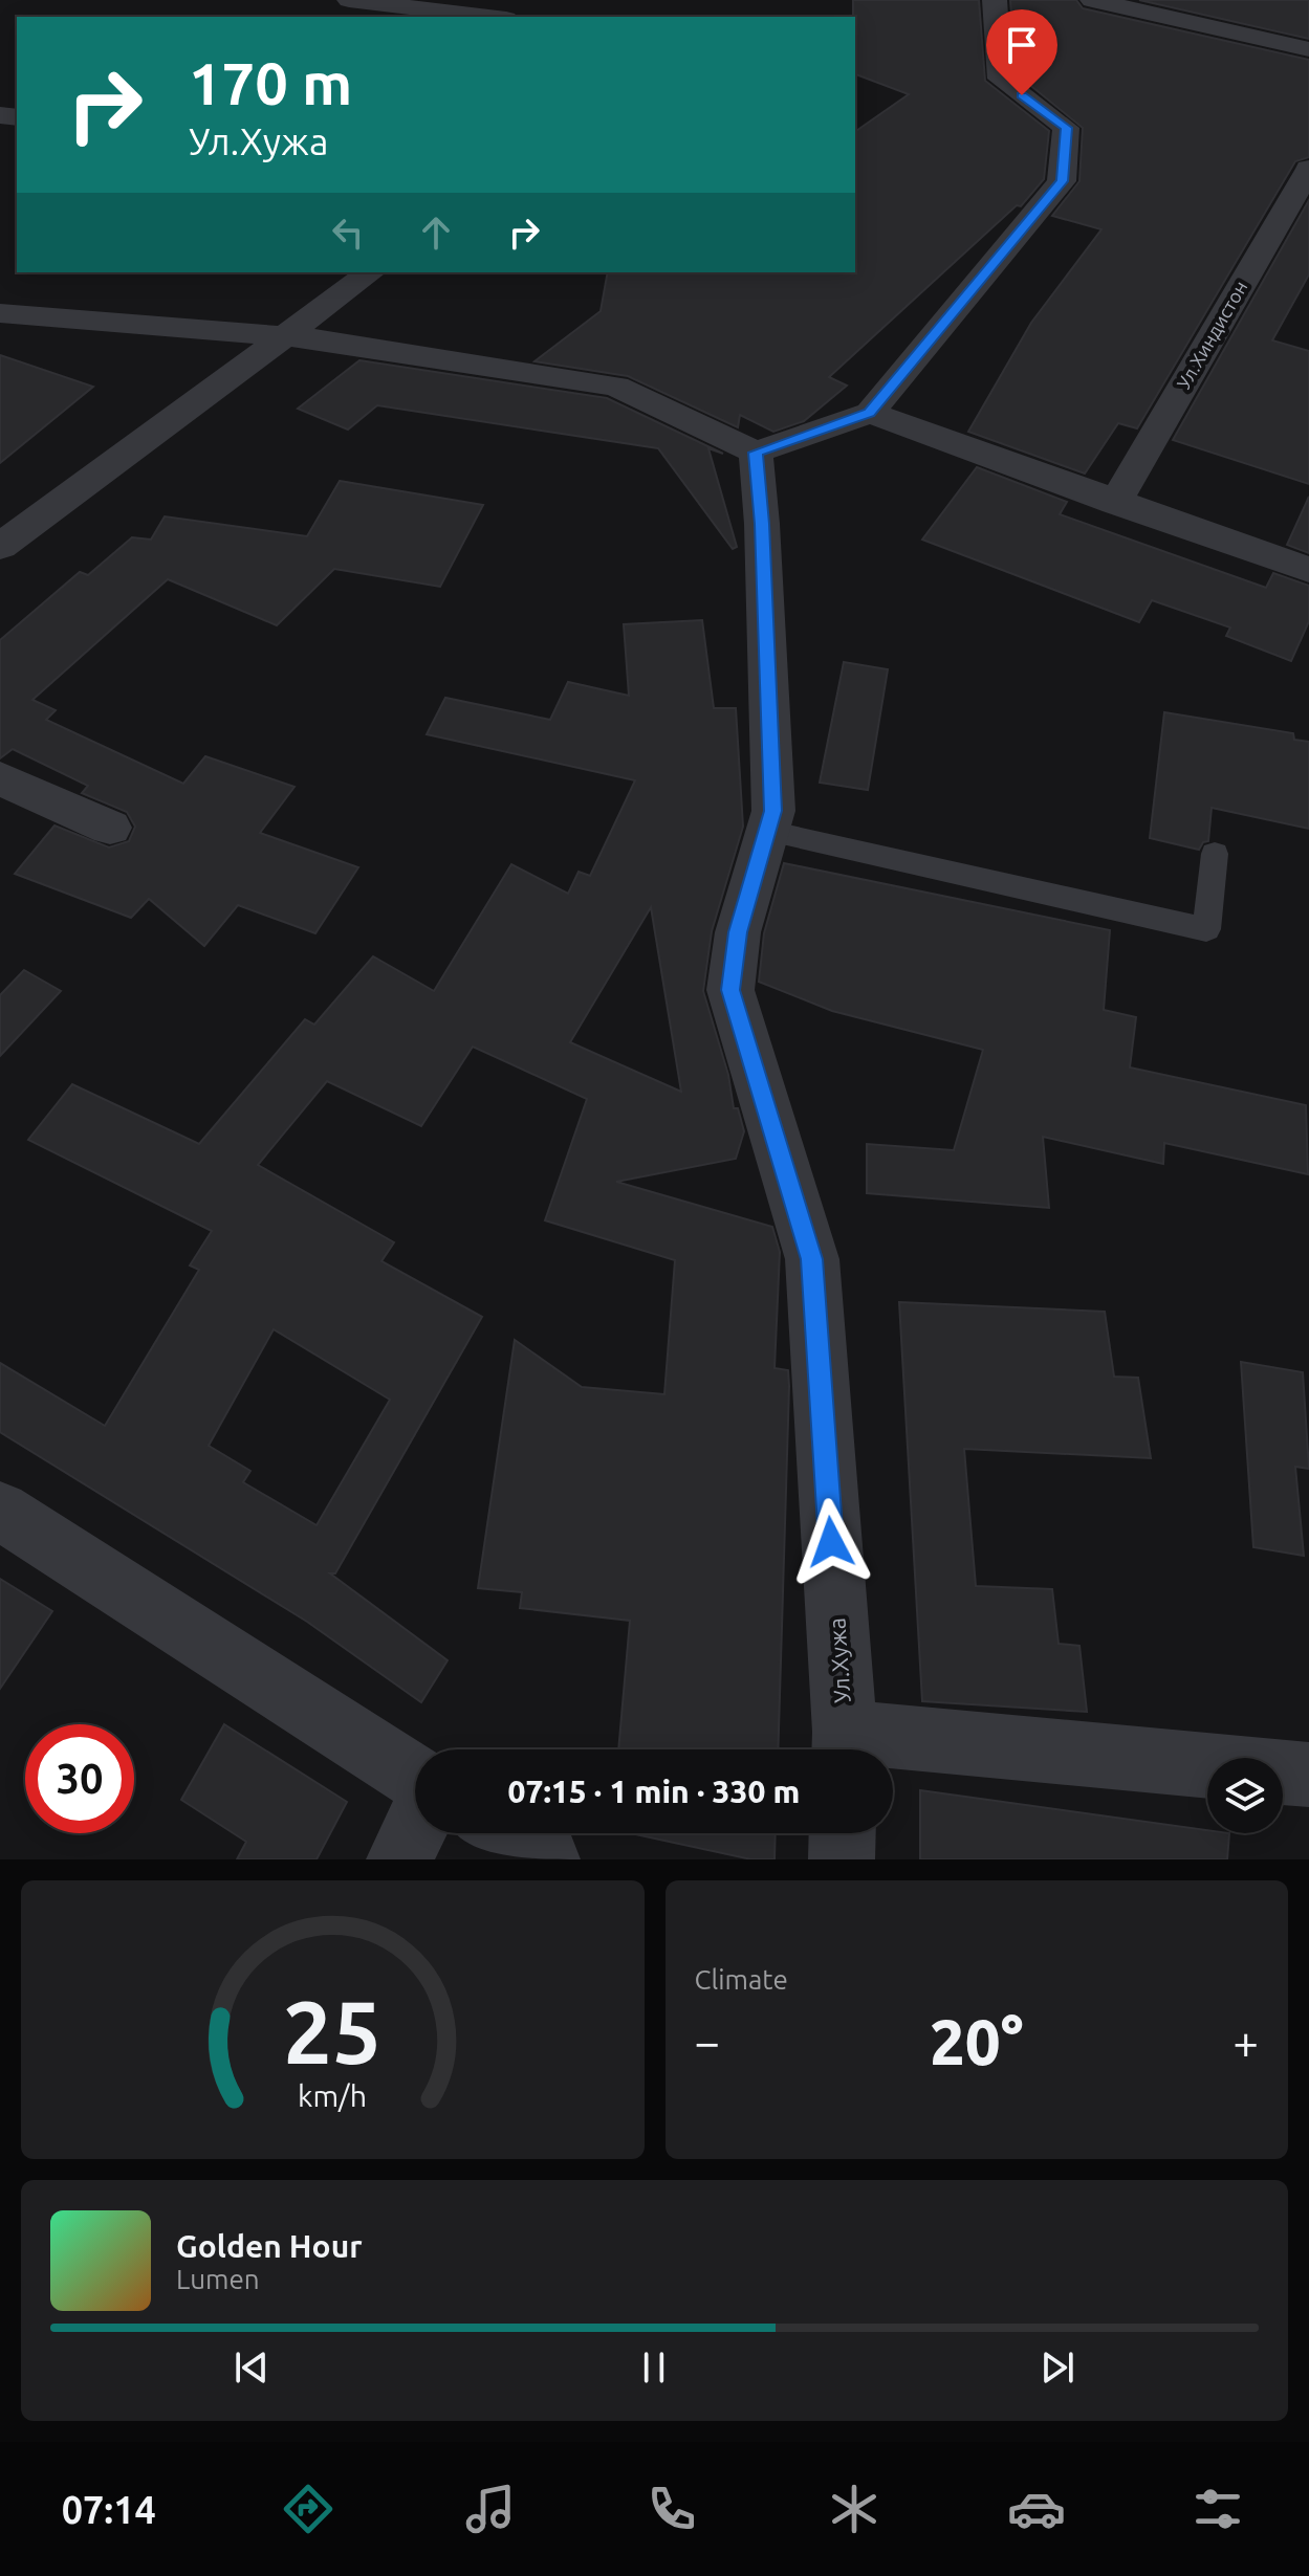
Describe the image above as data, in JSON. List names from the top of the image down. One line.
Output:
{"streets":{"street":["Ул.Хиндистон","Ул.Хужа"]},"page":{"turn":["170 m","Ул.Хужа"],"limit":"30","trip":"07:15 · 1 min · 330 m","tile":"Climate","heat":["−","20°","+"],"song":["Golden Hour","Lumen"],"tabs":"07:14","gauge":["25","km/h"]}}
